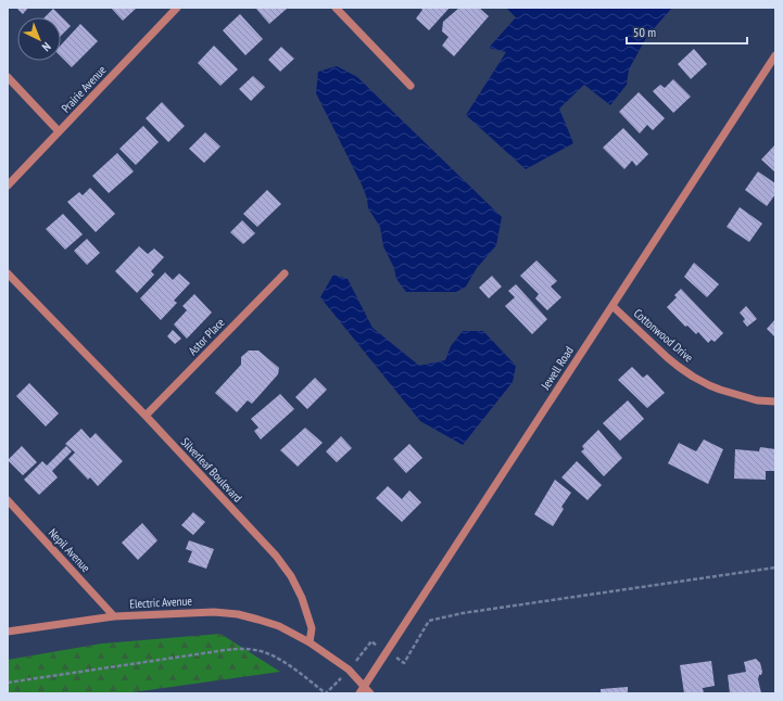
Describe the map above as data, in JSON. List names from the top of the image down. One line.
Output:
{"streets":{"street":["Prairie Avenue","Cottonwood Drive","Astor Place","Jewell Road","Silverleaf Boulevard","Nepil Avenue","Electric Avenue"]},"crossings":[["Cottonwood Drive","Jewell Road"],["Astor Place","Silverleaf Boulevard"],["Silverleaf Boulevard","Electric Avenue"],["Nepil Avenue","Electric Avenue"]],"scale_bar":"50 m","north":"bottom right"}
